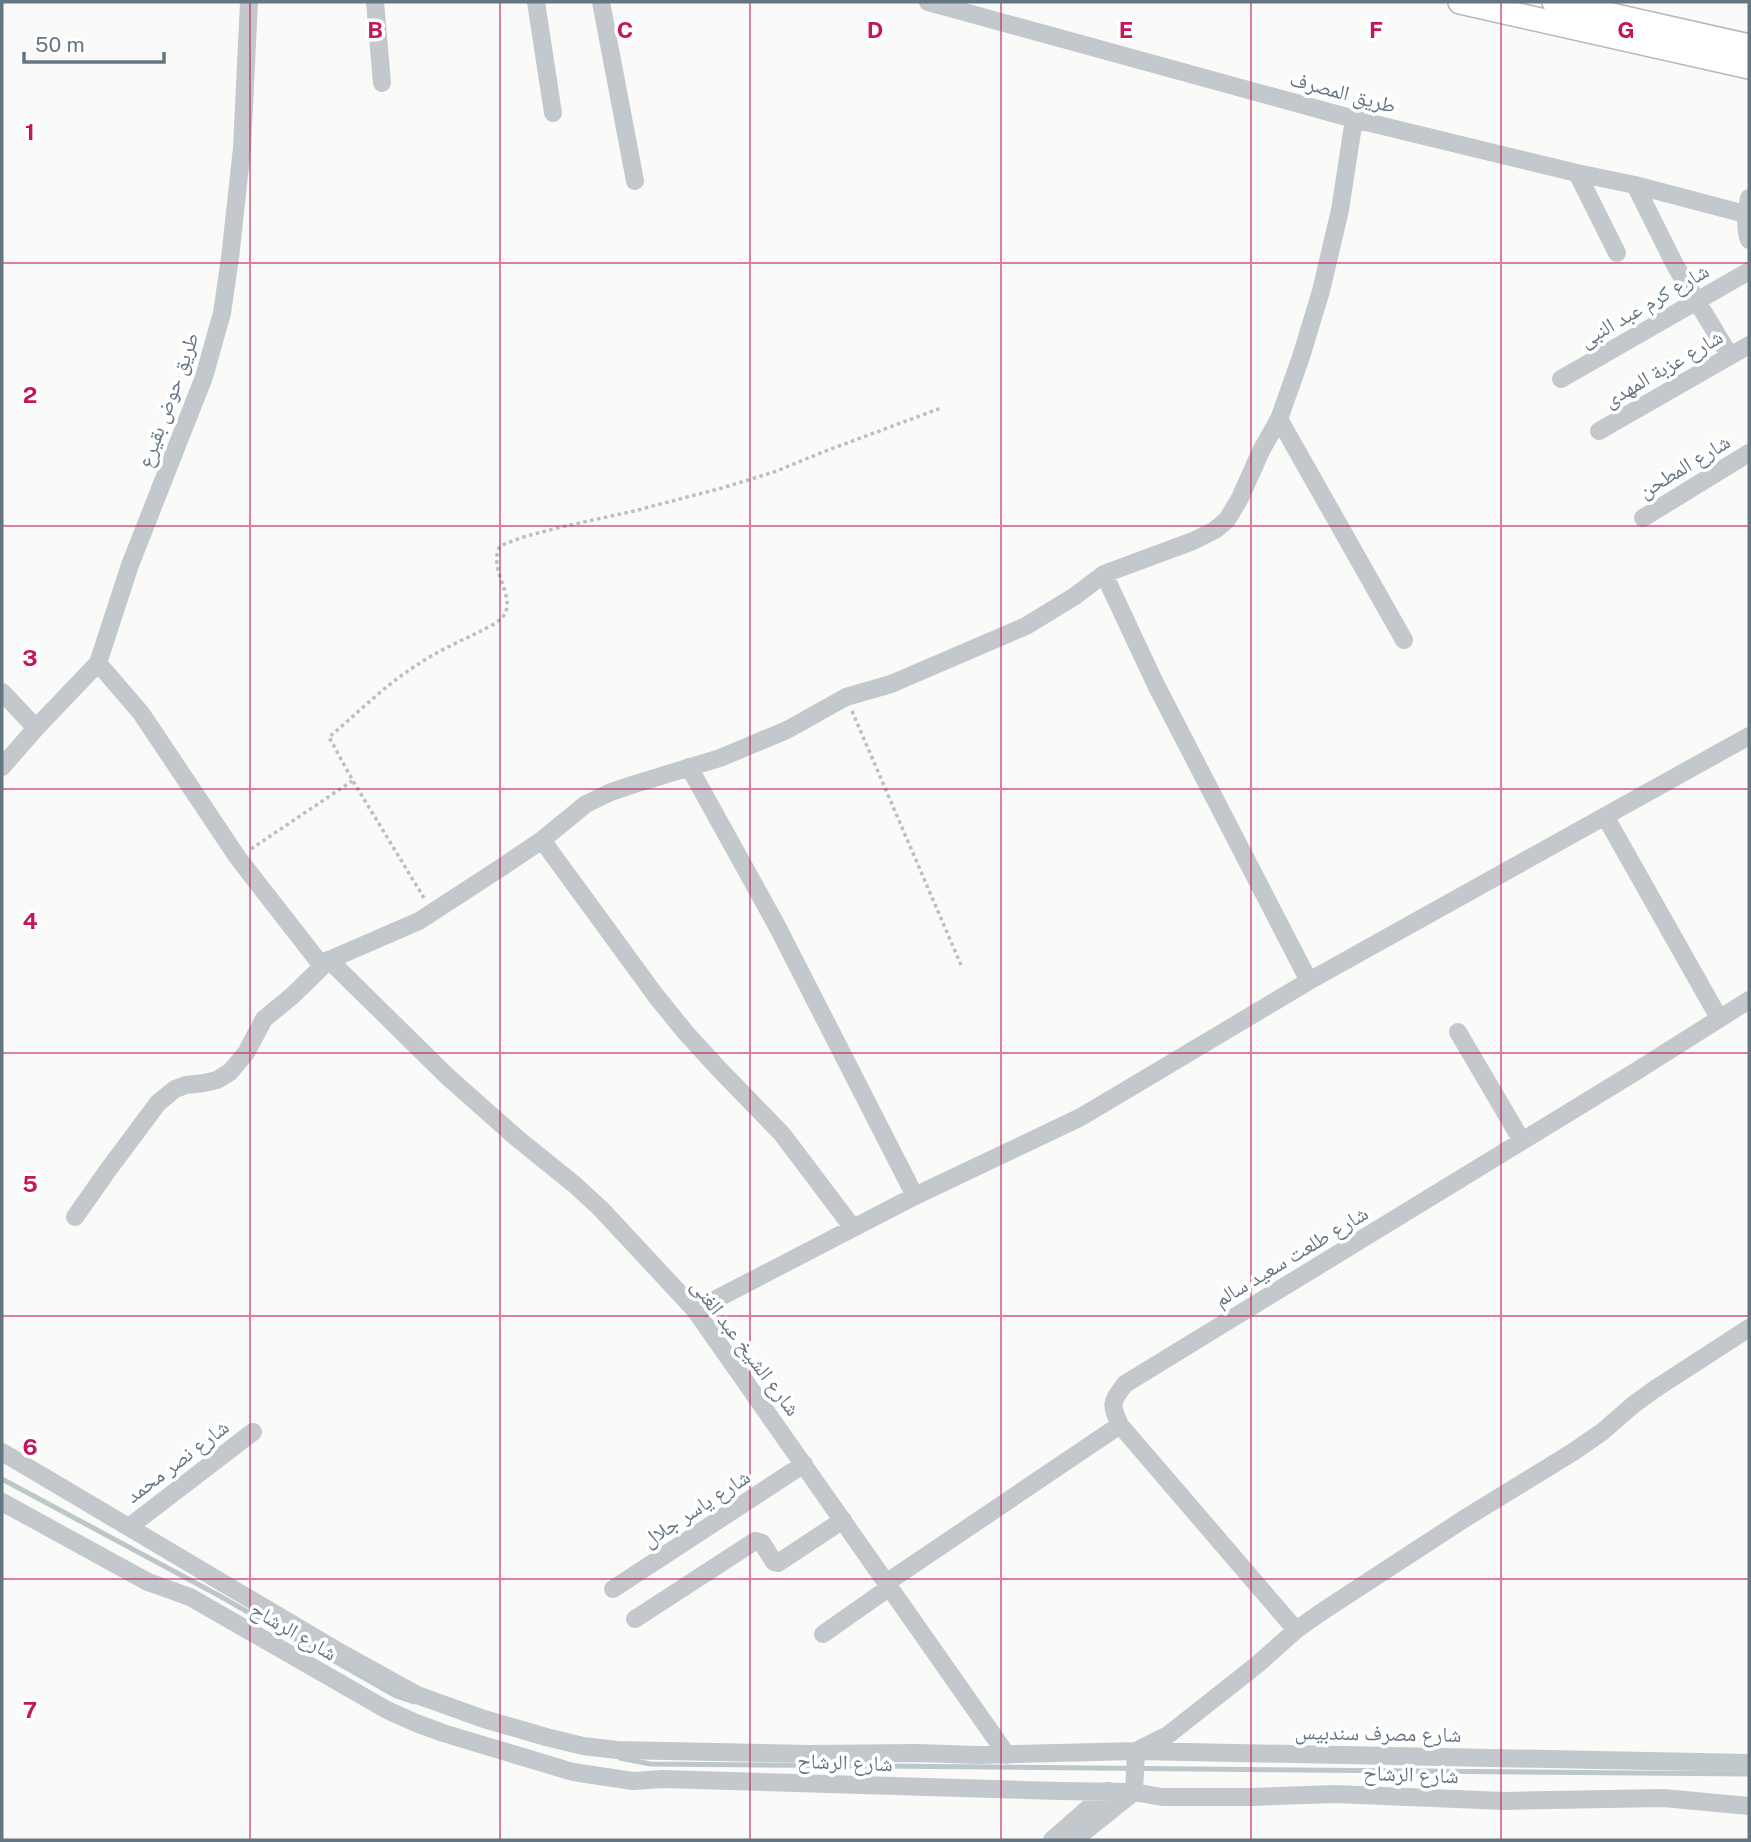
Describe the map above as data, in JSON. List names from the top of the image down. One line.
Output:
{"streets":{"street":["طريق المصرف","شارع كرم عبد النبى","شارع عزبة المهدى","طريق حوض بقيرع","شارع المطحن","شارع طلعت سعيد سالم","شارع الشيخ عبد الغنى","شارع نصر محمد","شارع ياسر جلال","شارع الرشاح","شارع مصرف سندبيس"]},"crossings":[["شارع الشيخ عبد الغنى","شارع ياسر جلال"],["شارع الشيخ عبد الغنى","شارع الرشاح"],["شارع الشيخ عبد الغنى","شارع مصرف سندبيس"],["شارع نصر محمد","شارع الرشاح"],["شارع الرشاح","شارع مصرف سندبيس"]],"scale_bar":"50 m","grid":{"columns":["B","C","D","E","F","G"],"rows":["1","2","3","4","5","6","7"]}}
